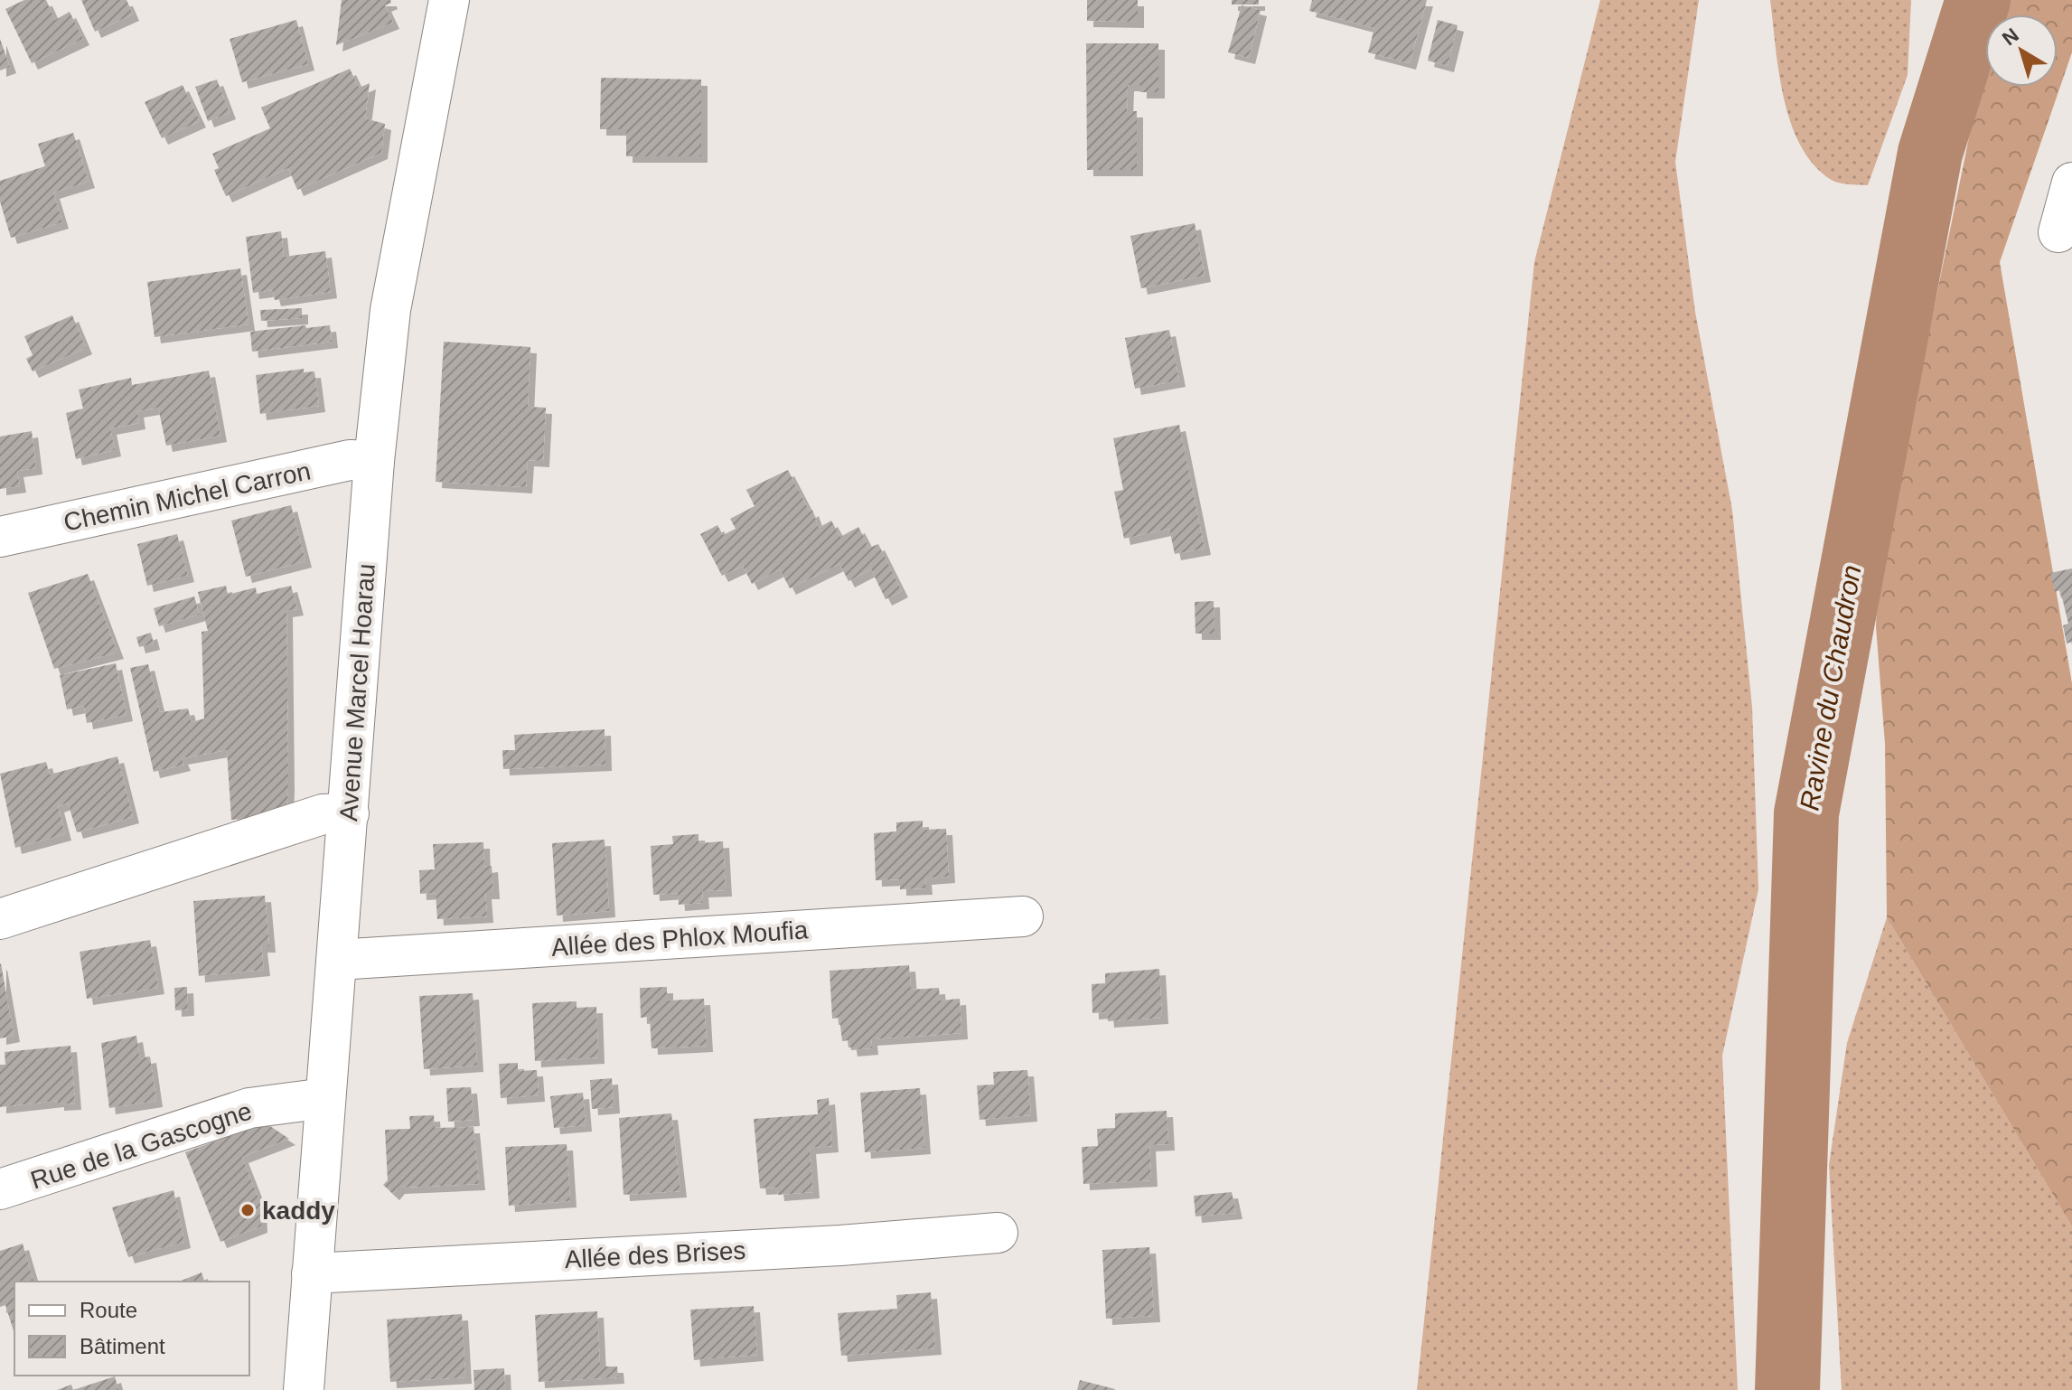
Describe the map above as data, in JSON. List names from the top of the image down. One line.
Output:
{"streets":{"street":["Chemin Michel Carron","Avenue Marcel Hoarau","Allée des Phlox Moufia","Rue de la Gascogne","Allée des Brises"]},"crossings":[["Chemin Michel Carron","Avenue Marcel Hoarau"],["Avenue Marcel Hoarau","Allée des Phlox Moufia"],["Avenue Marcel Hoarau","Rue de la Gascogne"],["Avenue Marcel Hoarau","Allée des Brises"]],"water":["Ravine du Chaudron"],"places":["kaddy"],"legend":["Route","Bâtiment"],"north":"top left"}
